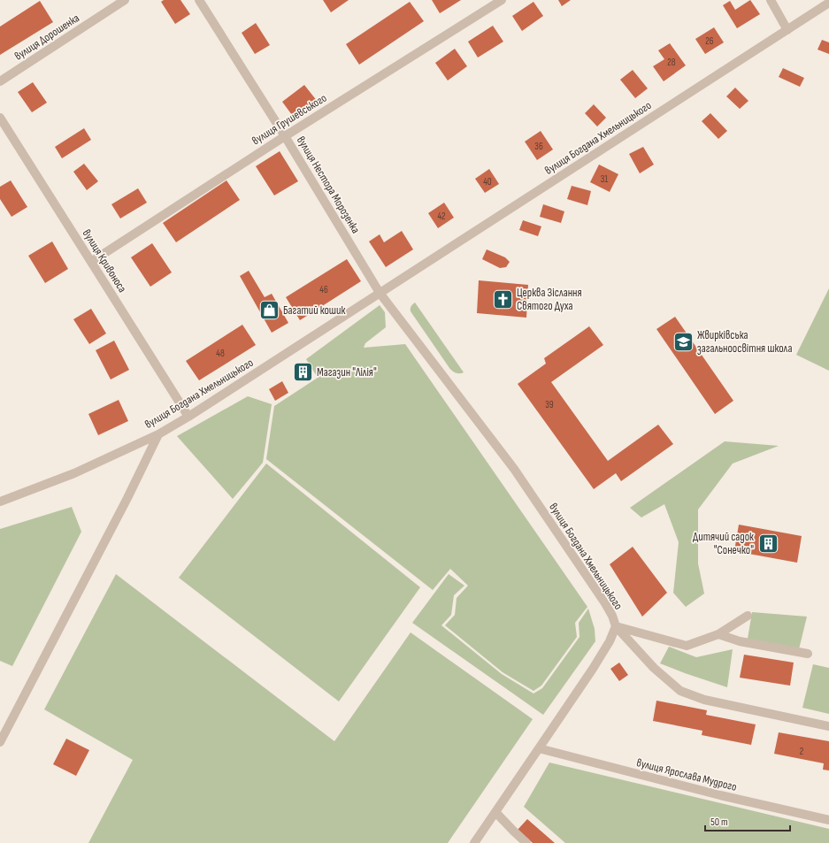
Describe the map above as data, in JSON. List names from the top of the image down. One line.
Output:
{"streets":{"street":["вулиця Дорошенка","вулиця Грушевського","вулиця Богдана Хмельницького","вулиця Нестора Морозенка","вулиця Кривоноса","вулиця Ярослава Мудрого"]},"crossings":[["вулиця Грушевського","вулиця Нестора Морозенка"],["вулиця Грушевського","вулиця Кривоноса"],["вулиця Богдана Хмельницького","вулиця Нестора Морозенка"],["вулиця Богдана Хмельницького","вулиця Кривоноса"],["вулиця Богдана Хмельницького","вулиця Ярослава Мудрого"]],"places":{"church":["Церква Зіслання Святого Духа"],"shop":["Багатий кошик"],"school or university":["Жвирківська загальноосвітня школа"],"building":["Магазин \"Лілія\"","Дитячий садок \"Сонечко\""]},"house_numbers":["26","28","36","31","40","42","46","48","39","2"],"scale_bar":"50 m"}
